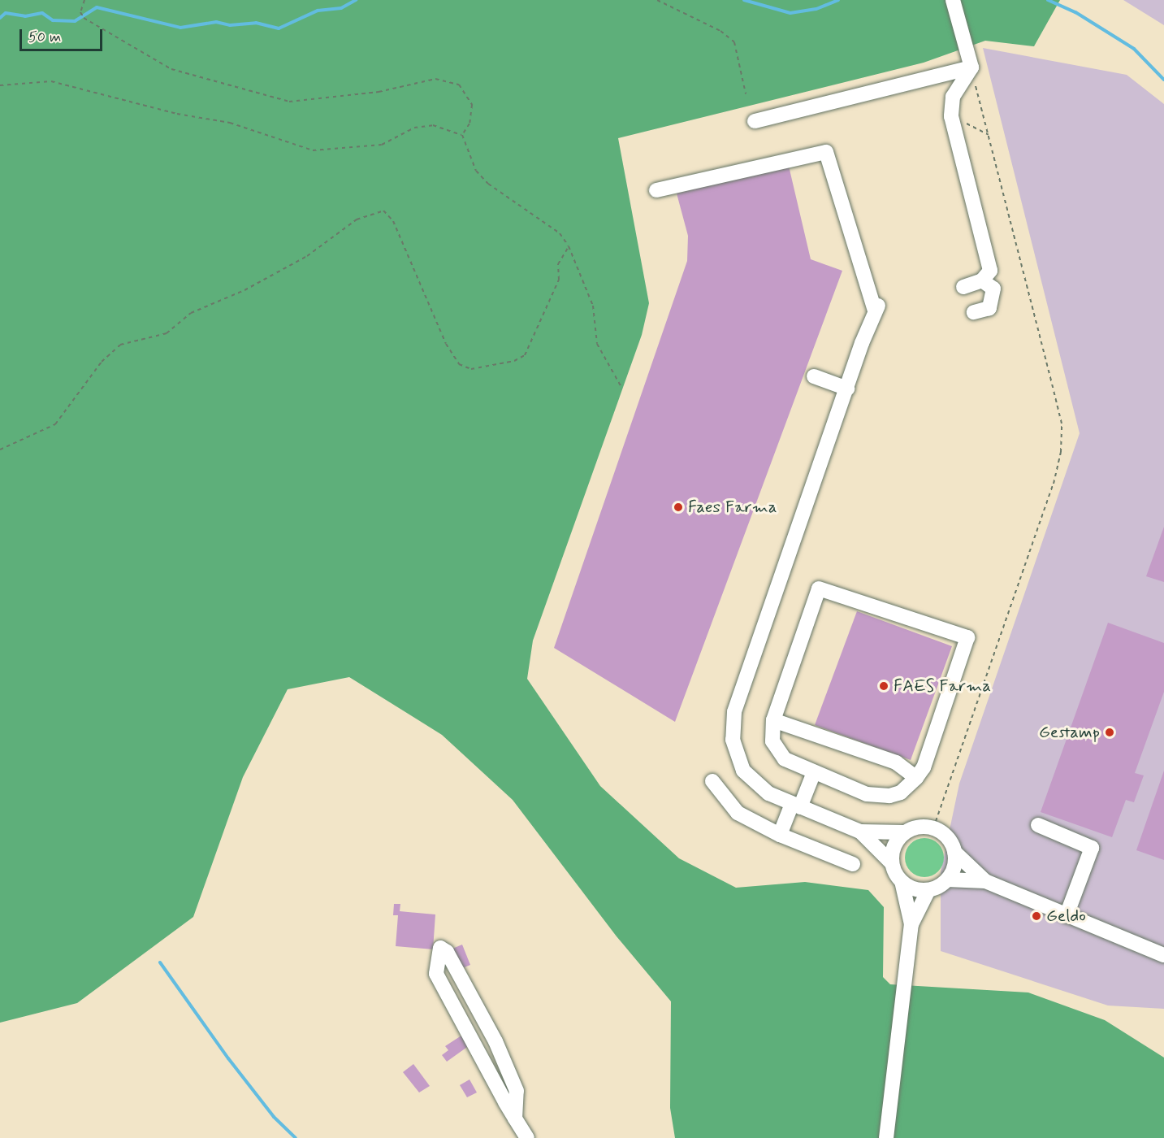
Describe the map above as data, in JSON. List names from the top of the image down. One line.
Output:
{"places":["Faes Farma","FAES Farma","Gestamp","Geldo"],"scale_bar":"50 m"}
